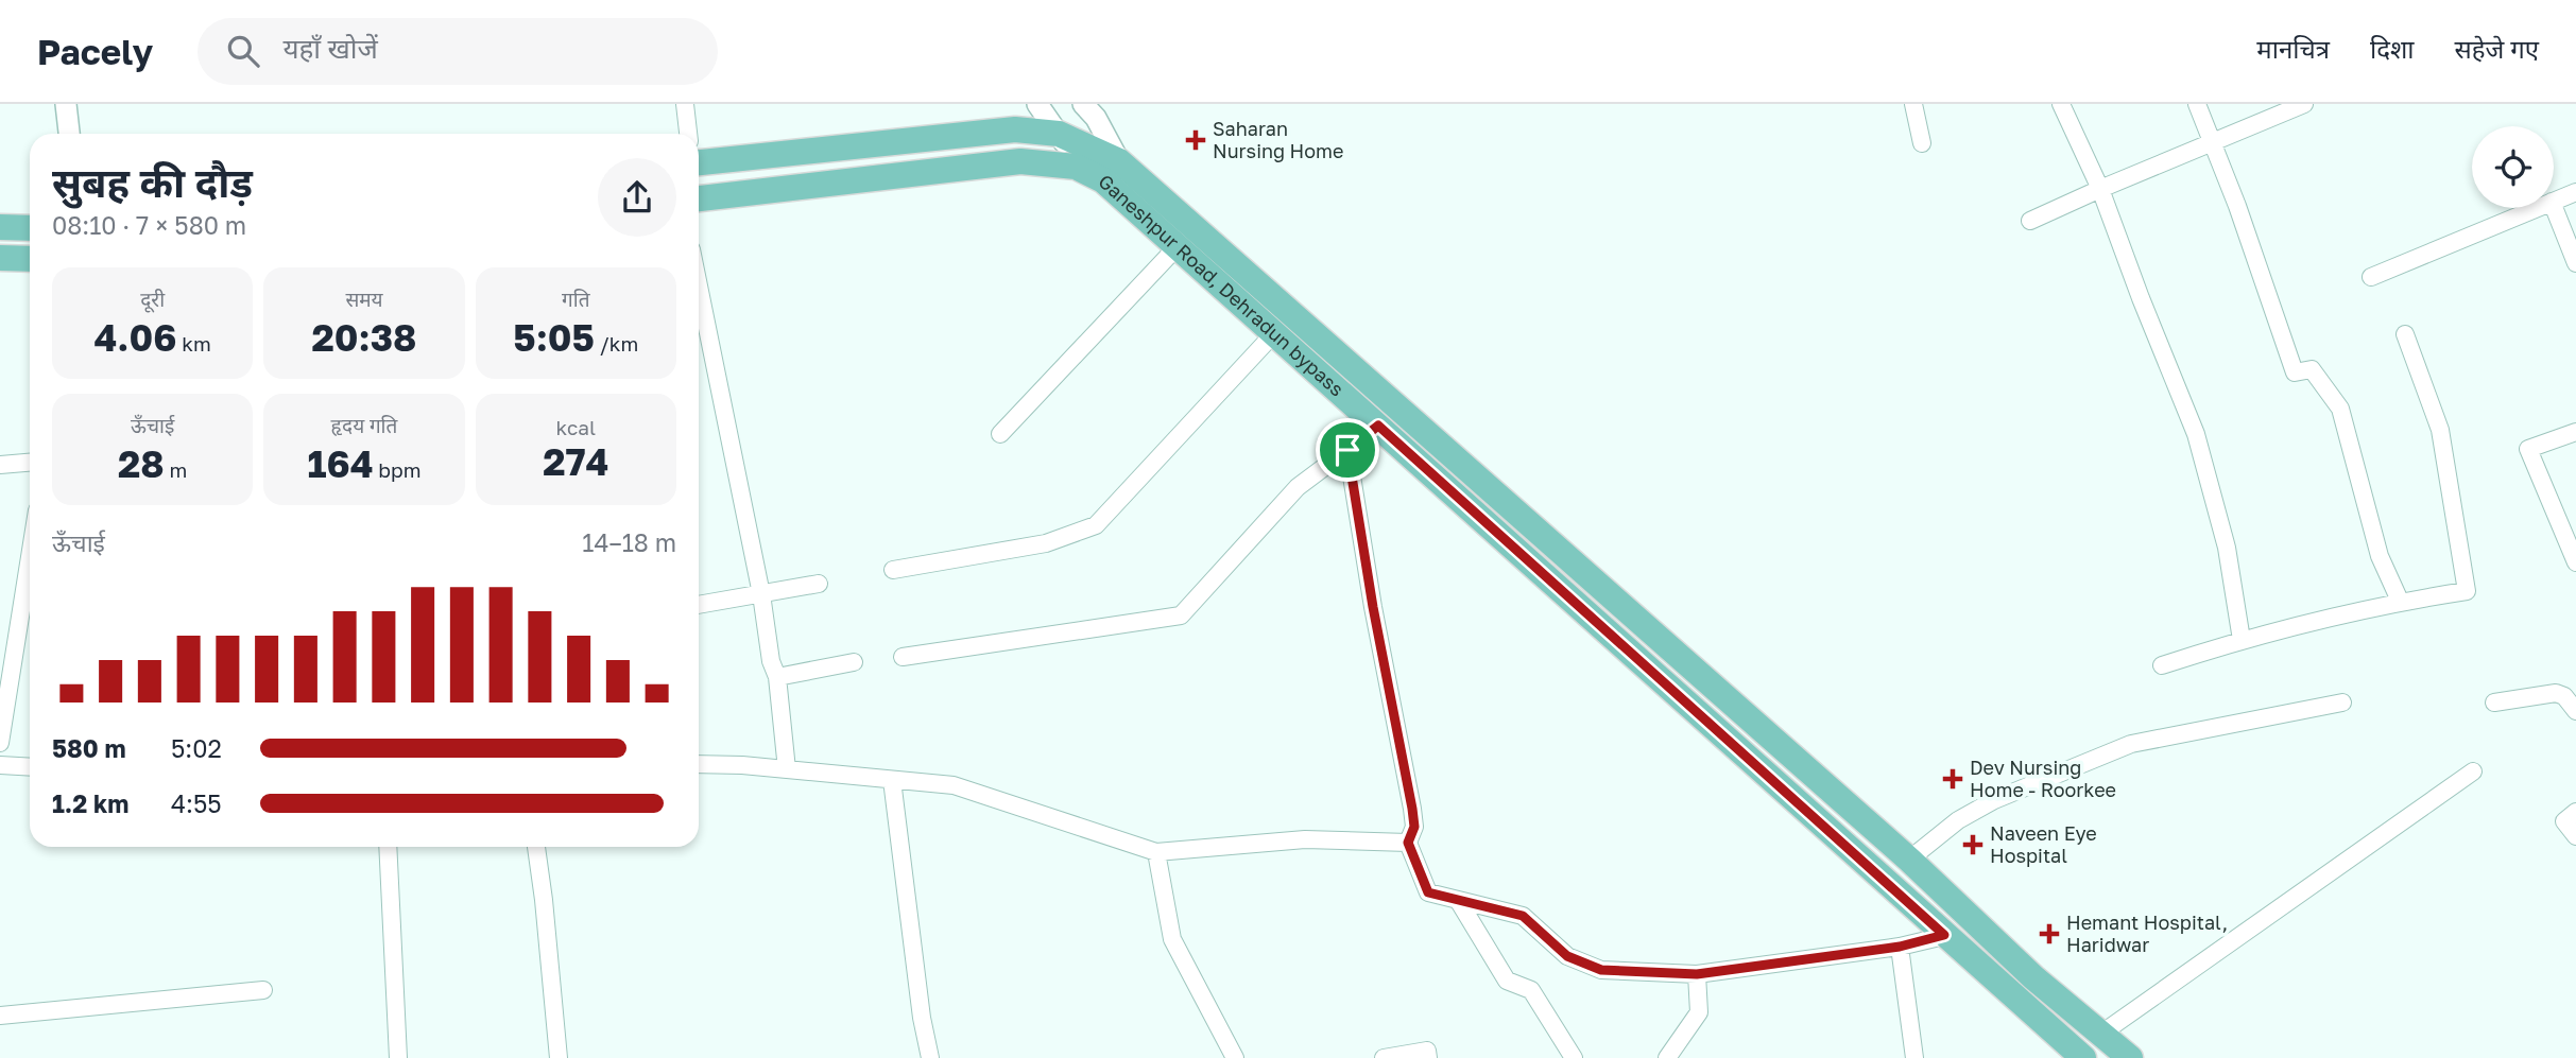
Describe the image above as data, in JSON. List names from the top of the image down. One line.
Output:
{"streets":{"main road":["Ganeshpur Road, Dehradun bypass"]},"places":{"health":["Saharan Nursing Home","Dev Nursing Home - Roorkee","Naveen Eye Hospital","Hemant Hospital, Haridwar"]},"page":{"header":"Pacely","search":"यहाँ खोजें","nav":["मानचित्र","दिशा","सहेजे गए"],"heading":["सुबह की दौड़","08:10 · 7 × 580 m"],"stats":[["दूरी","4.06 km"],["समय","20:38"],["गति","5:05 /km"],["ऊँचाई","28 m"],["हृदय गति","164 bpm"],["kcal","274"]],"chart":["ऊँचाई","14–18 m"],"list":[{"name":"580 m","note":"5:02"},{"name":"1.2 km","note":"4:55"}]}}
